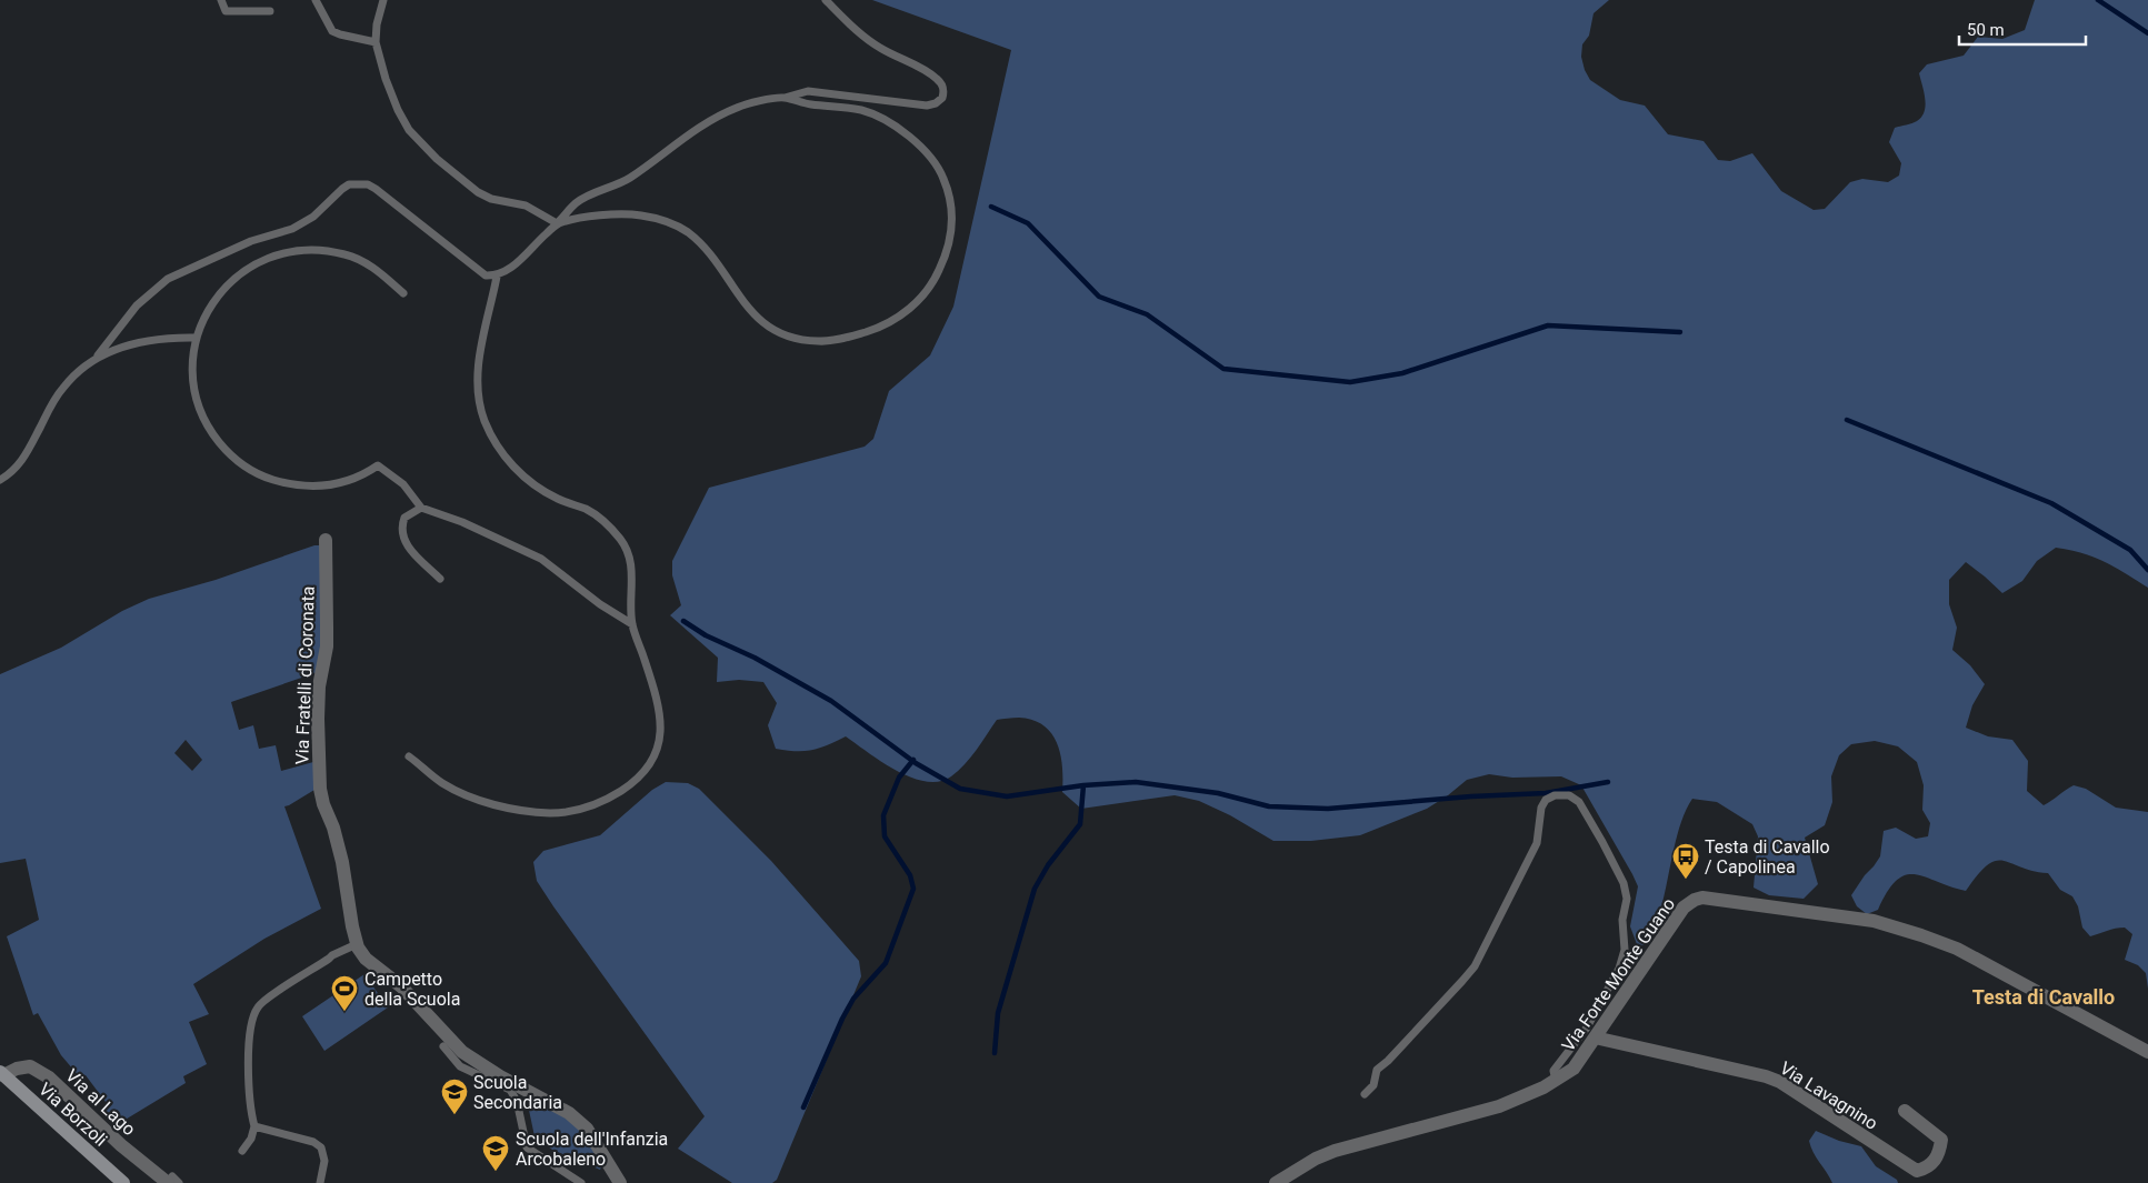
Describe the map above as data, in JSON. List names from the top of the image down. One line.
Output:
{"streets":{"main road":["Via Borzoli"],"street":["Via Fratelli di Coronata","Via Forte Monte Guano","Via Lavagnino","Via al Lago"]},"crossings":[["Via Forte Monte Guano","Via Lavagnino"],["Via al Lago","Via Borzoli"]],"districts":["Testa di Cavallo"],"places":{"bus stop":["Testa di Cavallo / Capolinea"],"sports":["Campetto della Scuola"],"school or university":["Scuola Secondaria","Scuola dell'Infanzia Arcobaleno"]},"scale_bar":"50 m"}
